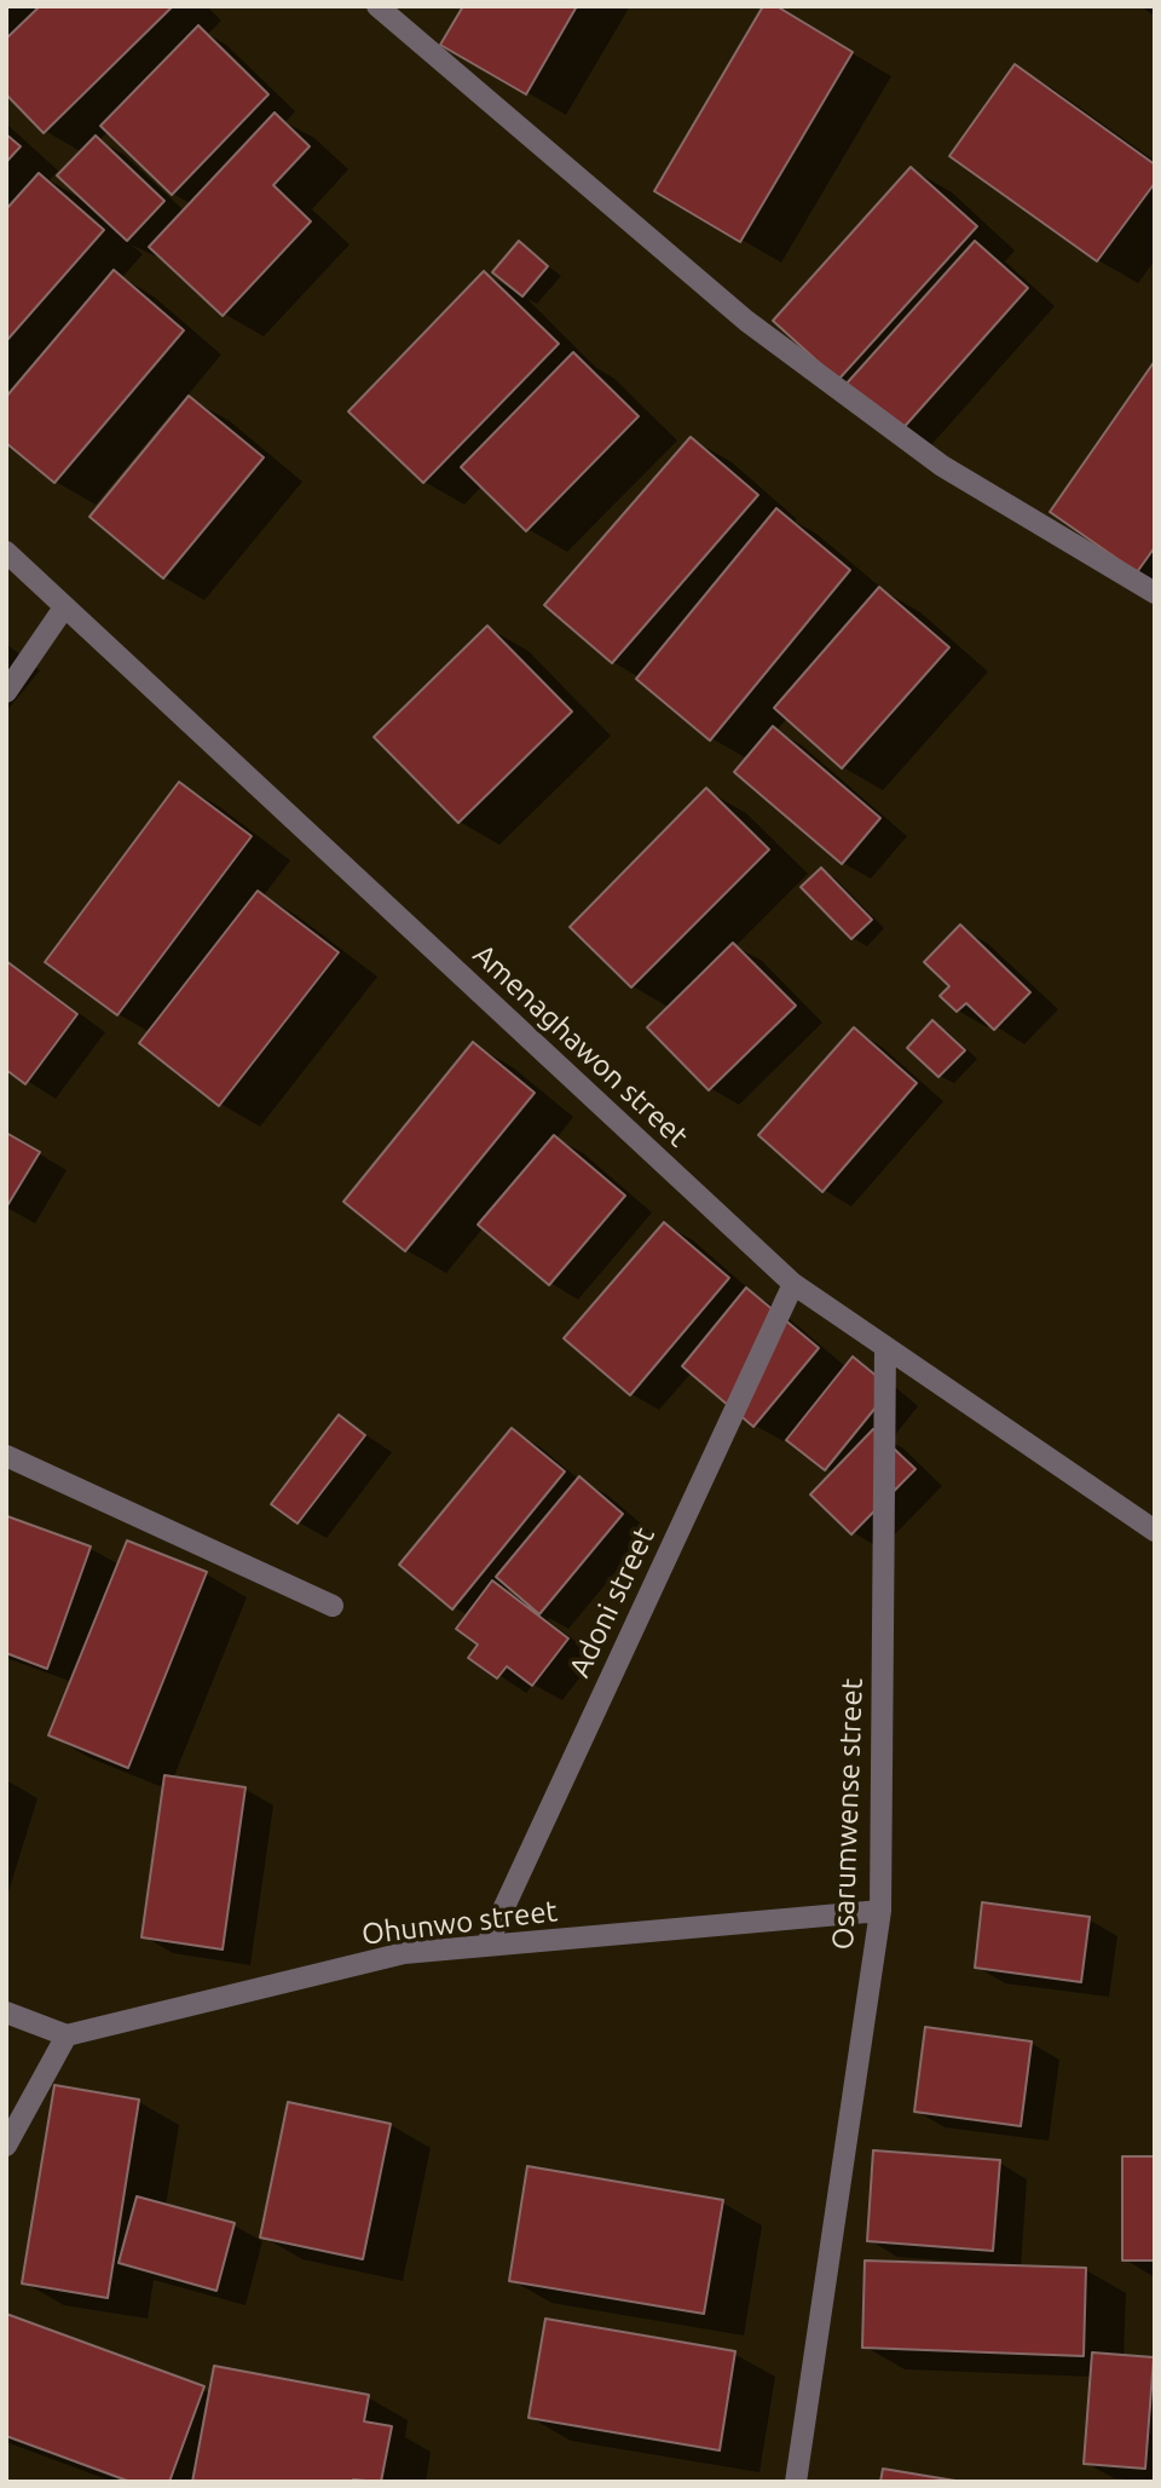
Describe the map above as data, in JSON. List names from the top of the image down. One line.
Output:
{"streets":{"street":["Amenaghawon street","Adoni street","Osarumwense street","Ohunwo street"]},"crossings":[["Amenaghawon street","Adoni street"],["Amenaghawon street","Osarumwense street"],["Adoni street","Ohunwo street"],["Osarumwense street","Ohunwo street"]]}
